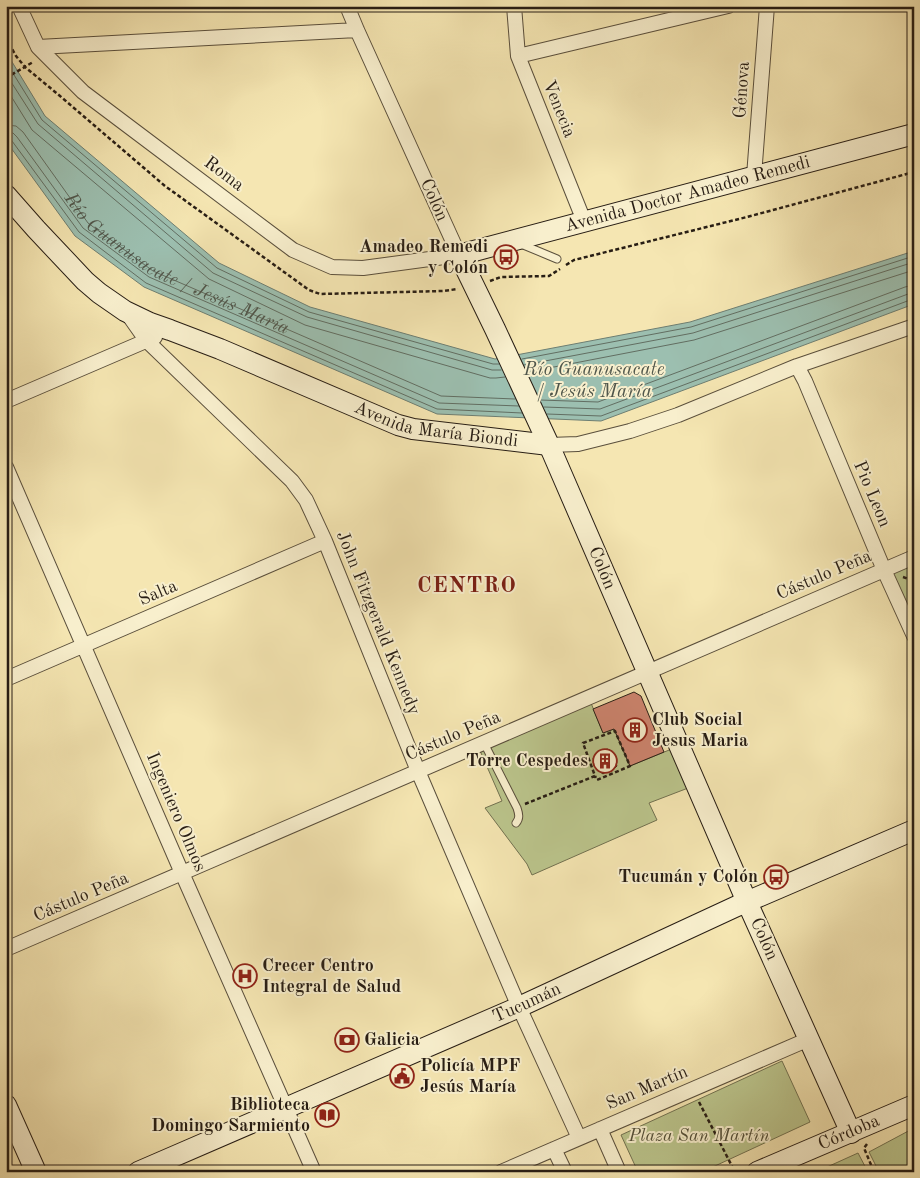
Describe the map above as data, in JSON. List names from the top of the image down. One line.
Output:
{"streets":{"street":["Génova","Venecia","Roma","Avenida Doctor Amadeo Remedi","Colón","Avenida María Biondi","Pio Leon","Cástulo Peña","Salta","John Fitzgerald Kennedy","Ingeniero Olmos","Tucumán","San Martín","Córdoba"]},"crossings":[["Génova","Avenida Doctor Amadeo Remedi"],["Venecia","Avenida Doctor Amadeo Remedi"],["Roma","Avenida Doctor Amadeo Remedi"],["Roma","Colón"],["Avenida Doctor Amadeo Remedi","Colón"],["Colón","Avenida María Biondi"],["Colón","Cástulo Peña"],["Colón","Tucumán"],["Colón","San Martín"],["Colón","Córdoba"],["Avenida María Biondi","Pio Leon"],["Avenida María Biondi","John Fitzgerald Kennedy"],["Pio Leon","Cástulo Peña"],["Cástulo Peña","John Fitzgerald Kennedy"],["Cástulo Peña","Ingeniero Olmos"],["Salta","John Fitzgerald Kennedy"],["Salta","Ingeniero Olmos"],["John Fitzgerald Kennedy","Tucumán"],["John Fitzgerald Kennedy","San Martín"],["Ingeniero Olmos","Tucumán"]],"districts":["CENTRO"],"water":["Río Guanusacate / Jesús María"],"parks":["Plaza San Martín"],"places":{"bus stop":["Amadeo Remedi y Colón","Tucumán y Colón"],"building":["Club Social Jesus Maria","Torre Cespedes"],"hospital":["Crecer Centro Integral de Salud"],"bank":["Galicia"],"public building":["Policía MPF Jesús María"],"library":["Biblioteca Domingo Sarmiento"]}}
